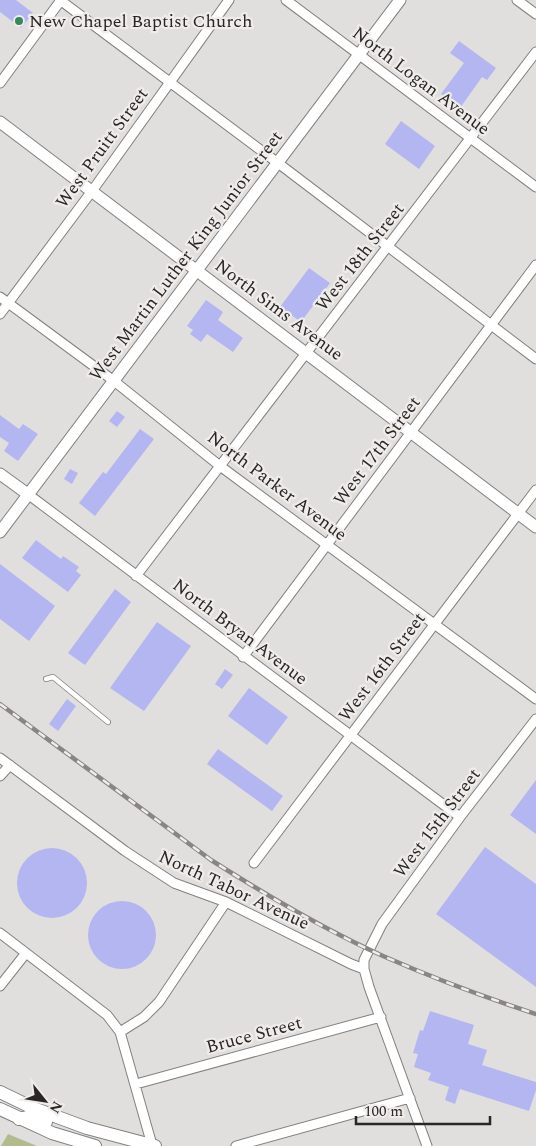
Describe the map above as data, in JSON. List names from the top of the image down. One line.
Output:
{"streets":{"street":["North Logan Avenue","West Pruitt Street","West Martin Luther King Junior Street","West 18th Street","North Sims Avenue","West 17th Street","North Parker Avenue","North Bryan Avenue","West 16th Street","West 15th Street","North Tabor Avenue","Bruce Street"]},"crossings":[["North Logan Avenue","West Martin Luther King Junior Street"],["North Logan Avenue","West 18th Street"],["West Pruitt Street","North Sims Avenue"],["West Pruitt Street","North Parker Avenue"],["West Martin Luther King Junior Street","North Sims Avenue"],["West Martin Luther King Junior Street","North Parker Avenue"],["West Martin Luther King Junior Street","North Bryan Avenue"],["West 18th Street","North Sims Avenue"],["West 18th Street","North Parker Avenue"],["West 18th Street","North Bryan Avenue"],["North Sims Avenue","West 17th Street"],["North Sims Avenue","West 16th Street"],["West 17th Street","North Parker Avenue"],["West 17th Street","North Bryan Avenue"],["North Parker Avenue","West 16th Street"],["North Bryan Avenue","West 16th Street"],["North Bryan Avenue","West 15th Street"],["West 15th Street","North Tabor Avenue"]],"places":["New Chapel Baptist Church"],"scale_bar":"100 m","north":"bottom right"}
